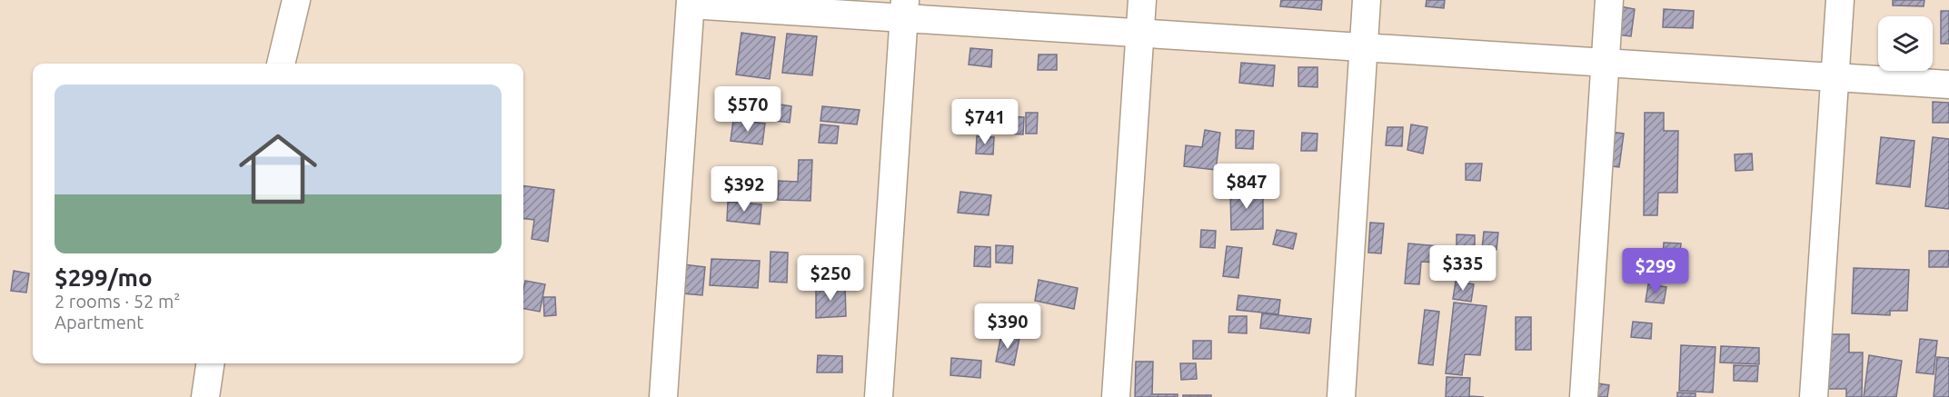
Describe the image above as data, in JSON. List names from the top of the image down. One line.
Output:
{"page":{"list":[{"name":"$299/mo","note":"2 rooms · 52 m² · Apartment"}],"price":["$570","$741","$847","$392","$335","$299","$250","$390"]}}
